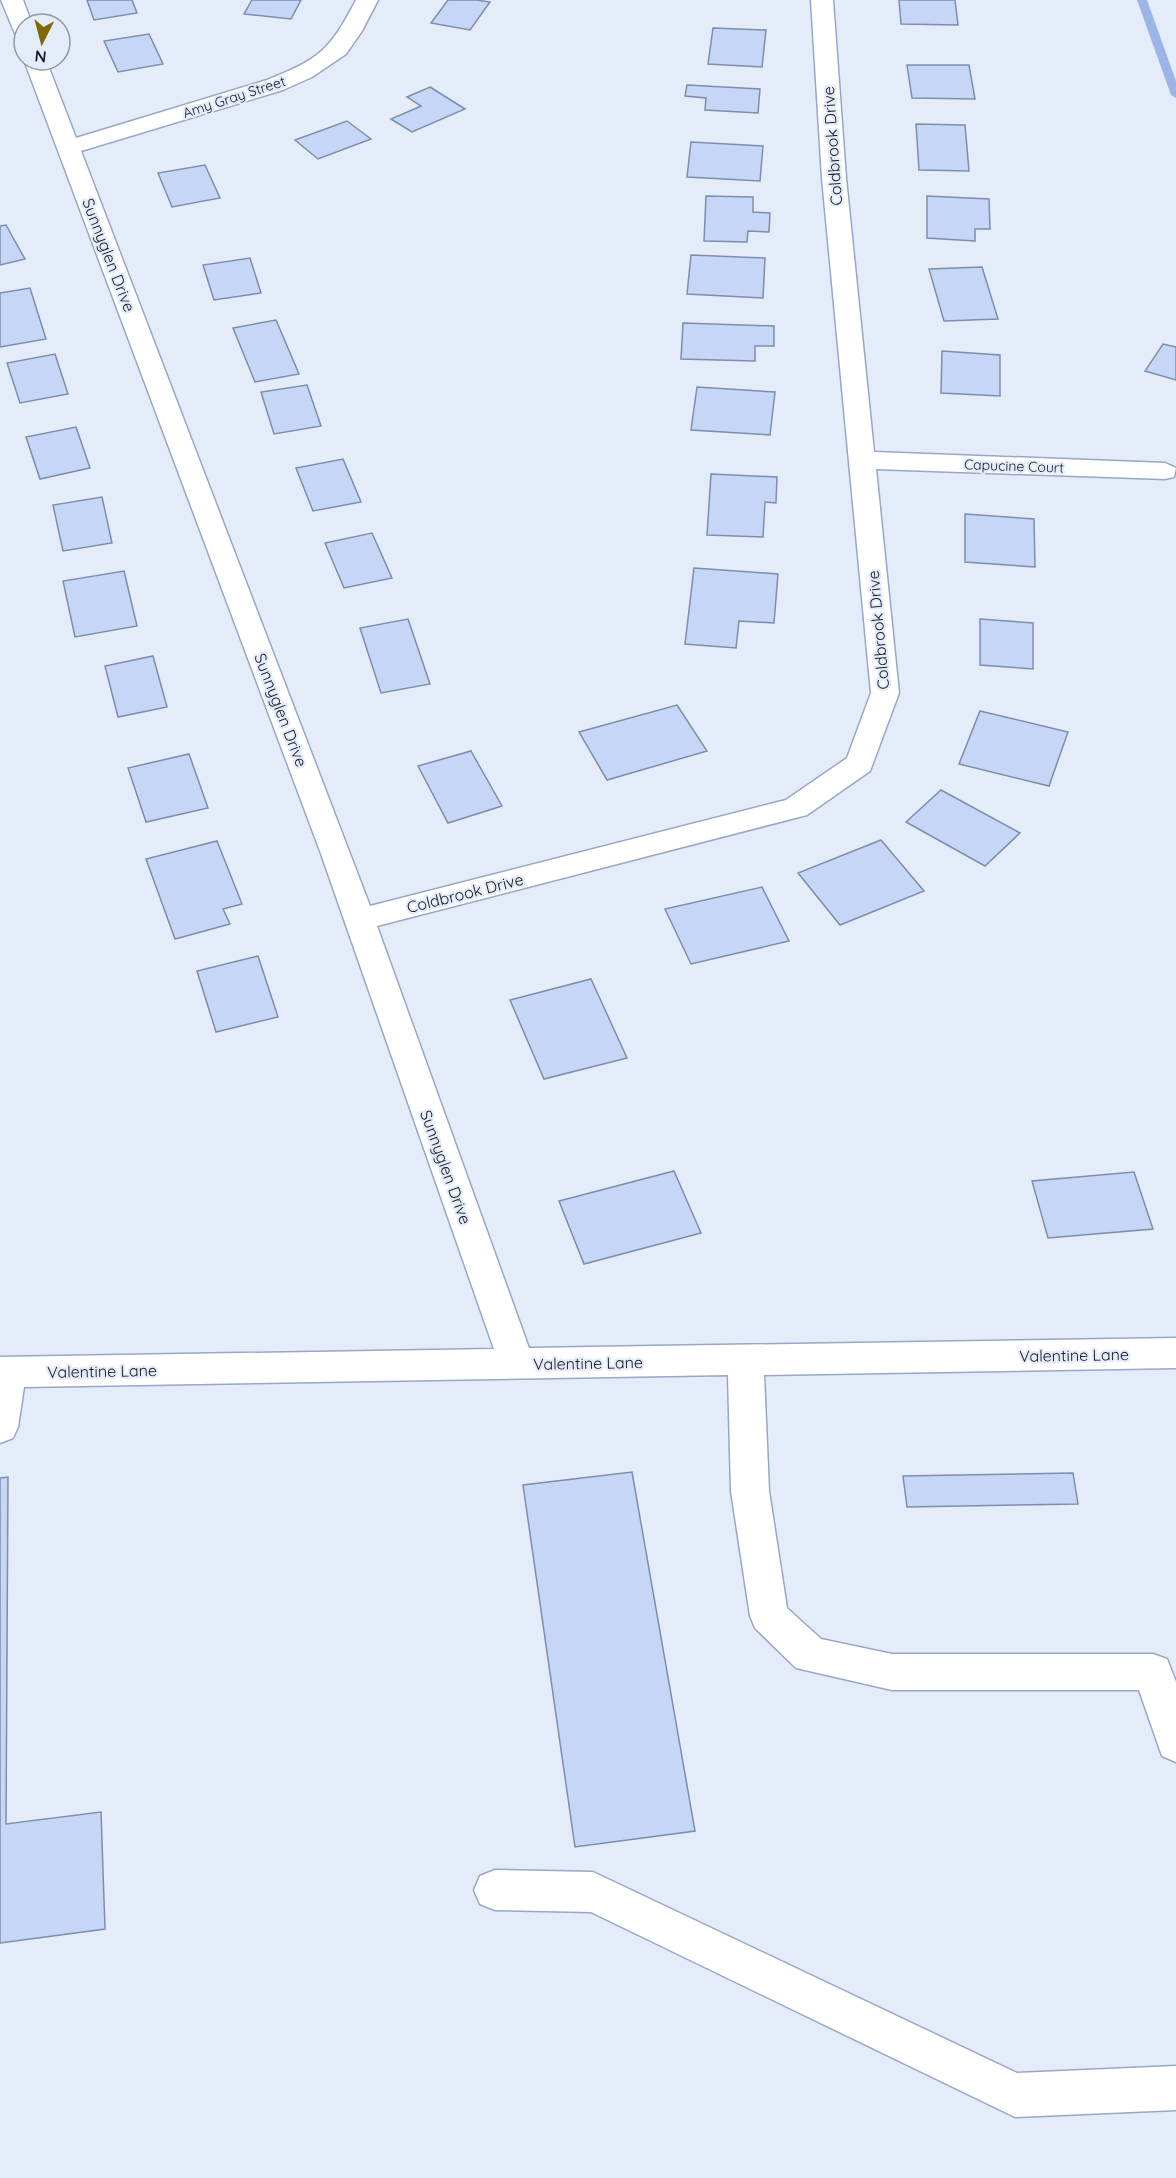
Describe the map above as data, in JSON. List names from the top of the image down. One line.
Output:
{"streets":{"street":["Amy Gray Street","Coldbrook Drive","Sunnyglen Drive","Capucine Court","Valentine Lane"]},"crossings":[["Amy Gray Street","Sunnyglen Drive"],["Coldbrook Drive","Sunnyglen Drive"],["Coldbrook Drive","Capucine Court"],["Sunnyglen Drive","Valentine Lane"]],"north":"bottom"}
